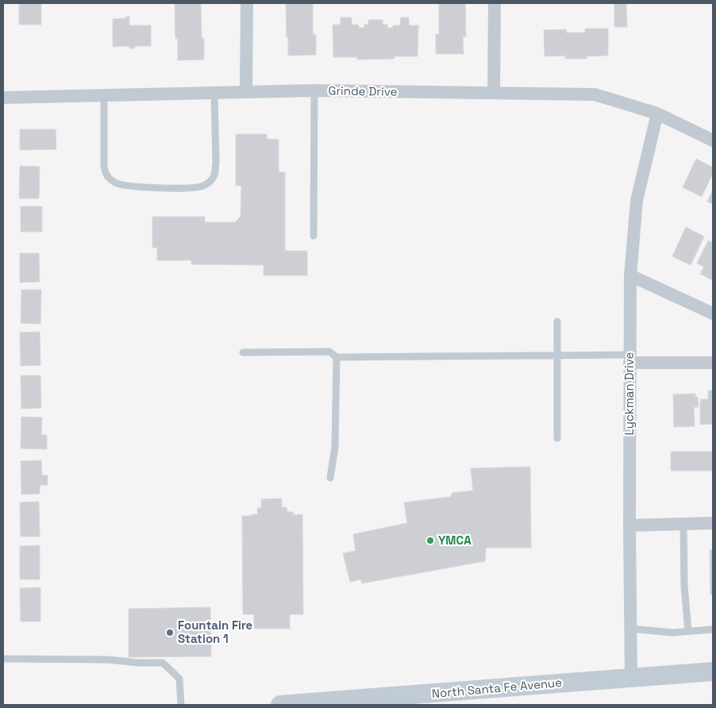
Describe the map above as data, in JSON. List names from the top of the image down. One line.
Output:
{"streets":{"main road":["North Santa Fe Avenue"],"street":["Grinde Drive","Lyckman Drive"]},"crossings":[["Grinde Drive","Lyckman Drive"],["Lyckman Drive","North Santa Fe Avenue"]],"places":["YMCA","Fountain Fire Station 1"]}
